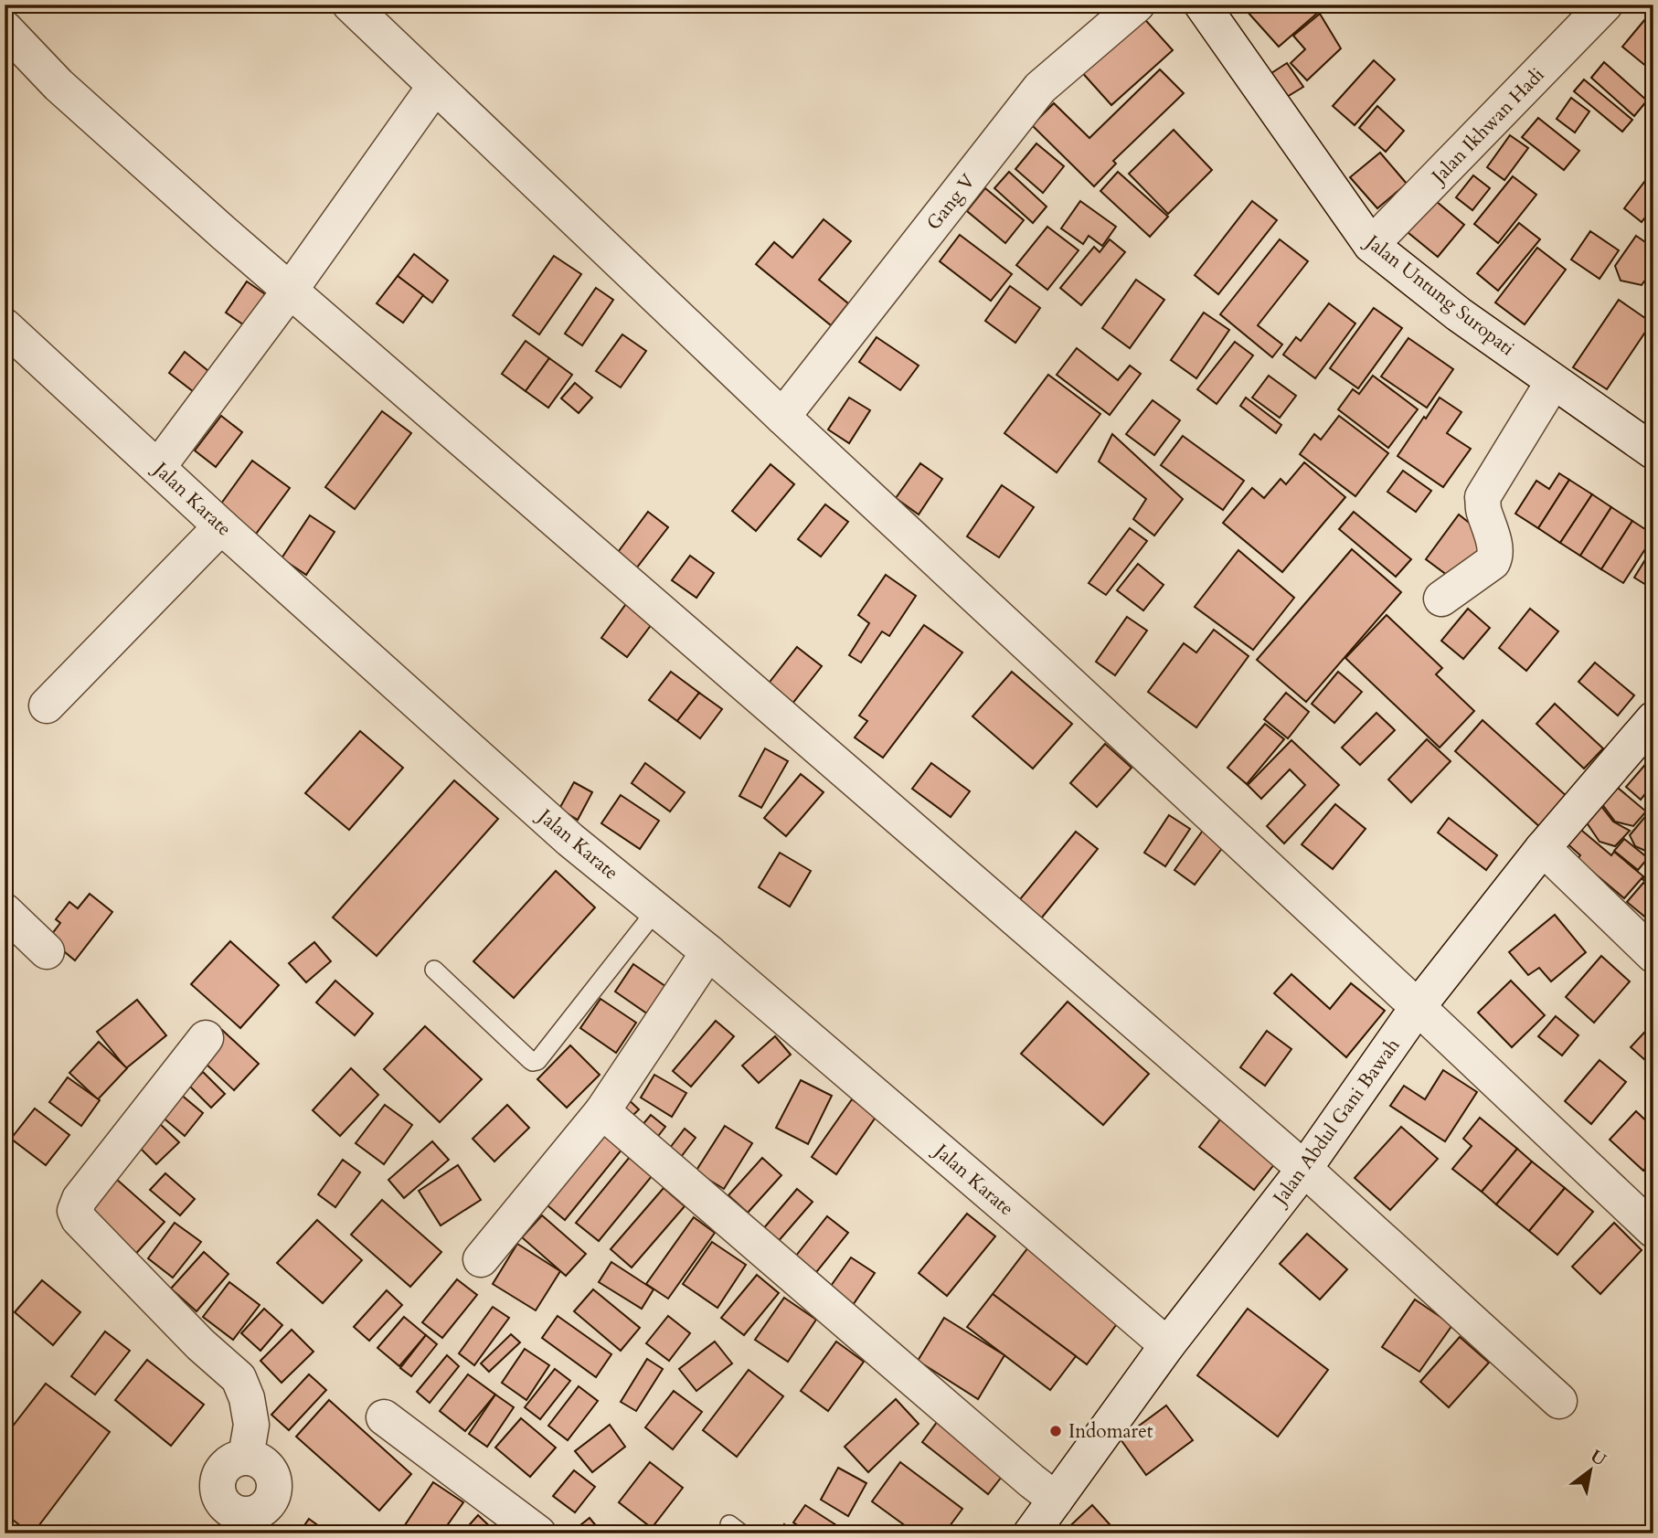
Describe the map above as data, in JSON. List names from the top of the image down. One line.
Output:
{"streets":{"street":["Jalan Ikhwan Hadi","Gang V","Jalan Untung Suropati","Jalan Karate","Jalan Abdul Gani Bawah"]},"crossings":[["Jalan Ikhwan Hadi","Jalan Untung Suropati"],["Jalan Karate","Jalan Abdul Gani Bawah"]],"places":["Indomaret"],"north":"top right"}
